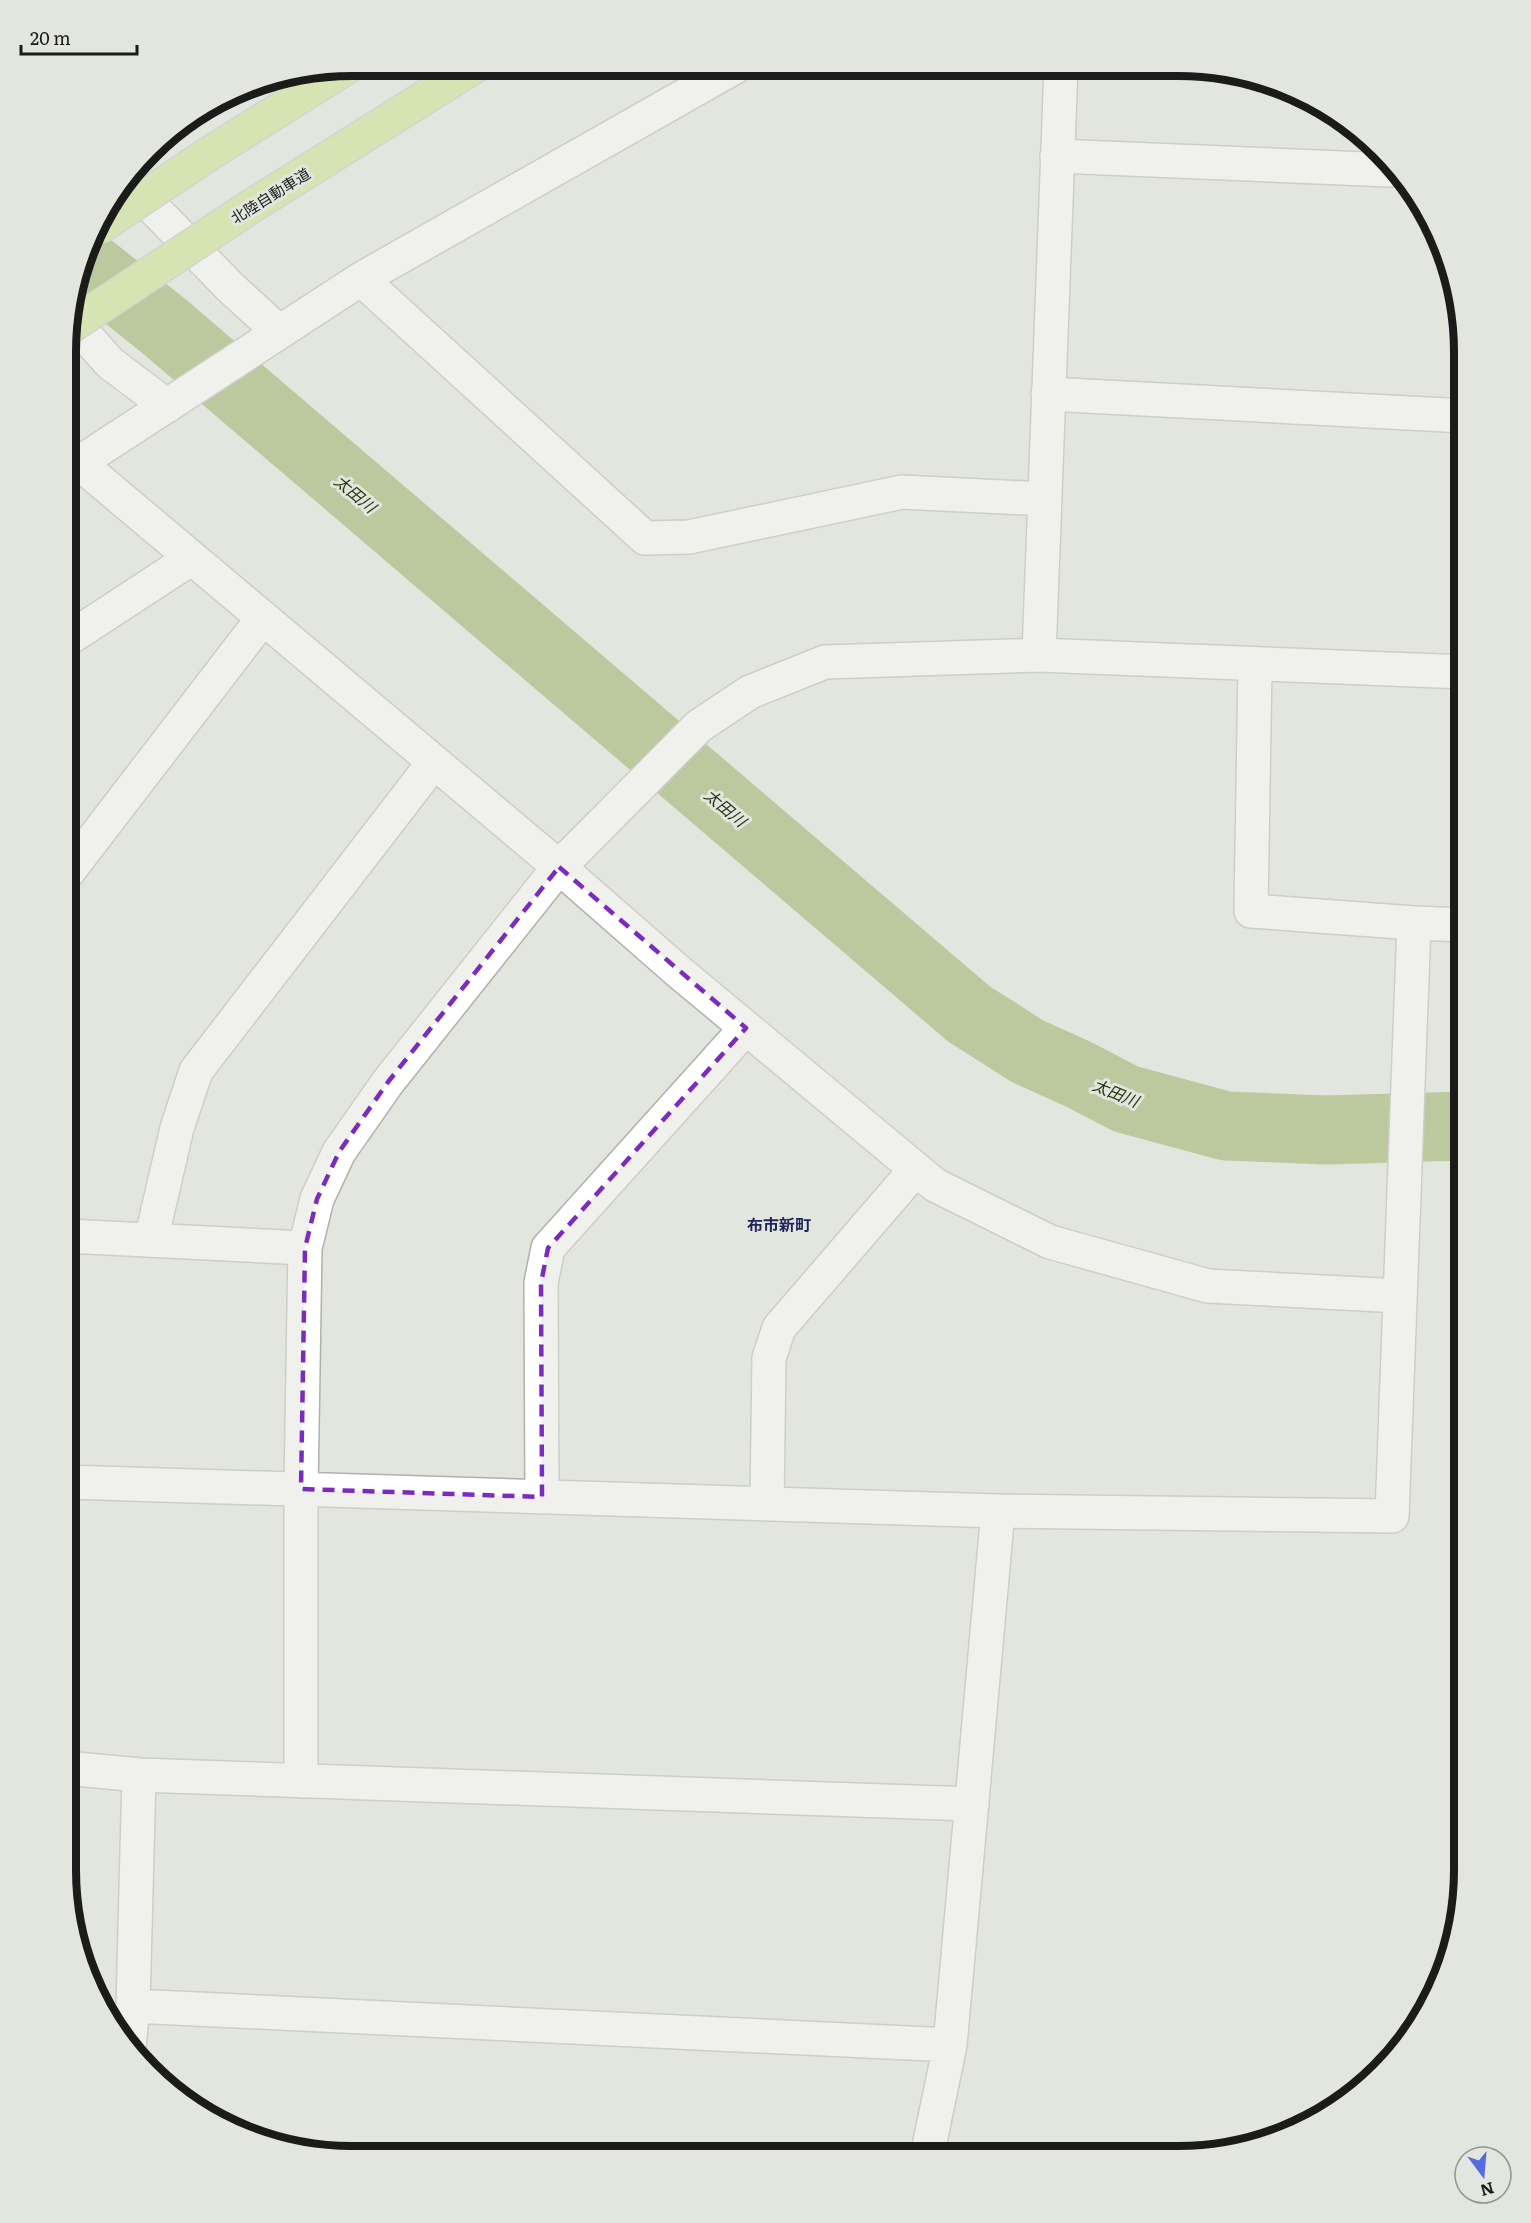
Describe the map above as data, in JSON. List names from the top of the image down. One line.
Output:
{"streets":{"highway":["北陸自動車道"]},"districts":["布市新町"],"water":["太田川"],"scale_bar":"20 m","north":"bottom"}
